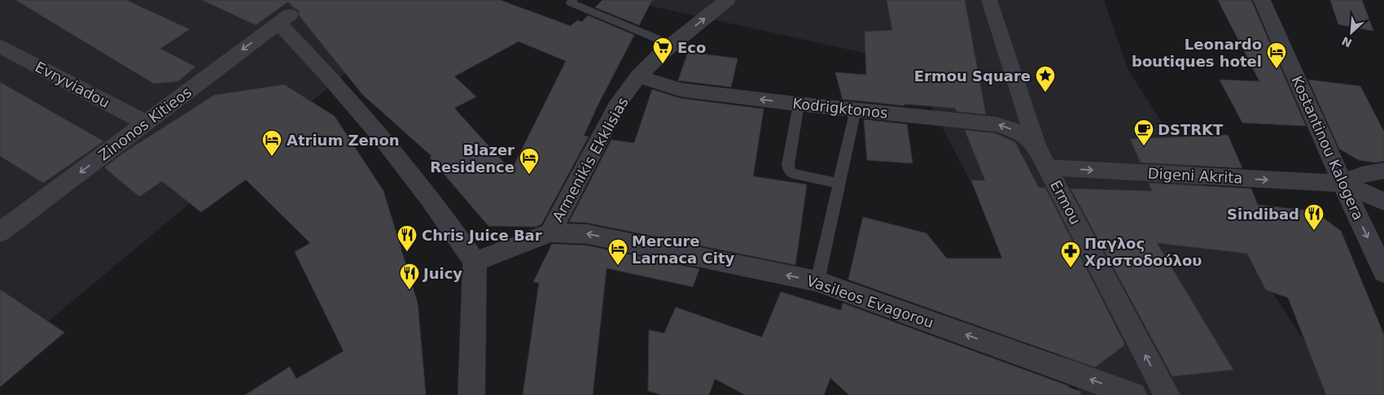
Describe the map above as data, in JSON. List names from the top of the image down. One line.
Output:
{"streets":{"street":["Evryviadou","Kodrigktonos","Zinonos Kitieos","Kostantinou Kalogera","Armenikis Ekklisias","Digeni Akrita","Ermou","Vasileos Evagorou"]},"crossings":[["Evryviadou","Zinonos Kitieos"],["Kodrigktonos","Armenikis Ekklisias"],["Kodrigktonos","Digeni Akrita"],["Kodrigktonos","Ermou"],["Zinonos Kitieos","Armenikis Ekklisias"],["Kostantinou Kalogera","Digeni Akrita"],["Armenikis Ekklisias","Vasileos Evagorou"],["Digeni Akrita","Ermou"]],"one_way":["Kodrigktonos","Digeni Akrita","Ermou","Vasileos Evagorou"],"places":{"supermarket":["Eco"],"hotel":["Leonardo boutiques hotel","Atrium Zenon","Blazer Residence","Mercure Larnaca City"],"place":["Ermou Square"],"cafe":["DSTRKT"],"restaurant":["Sindibad","Chris Juice Bar","Juicy"],"pharmacy":["Παγλος Χριστοδούλου"]},"north":"bottom left"}
